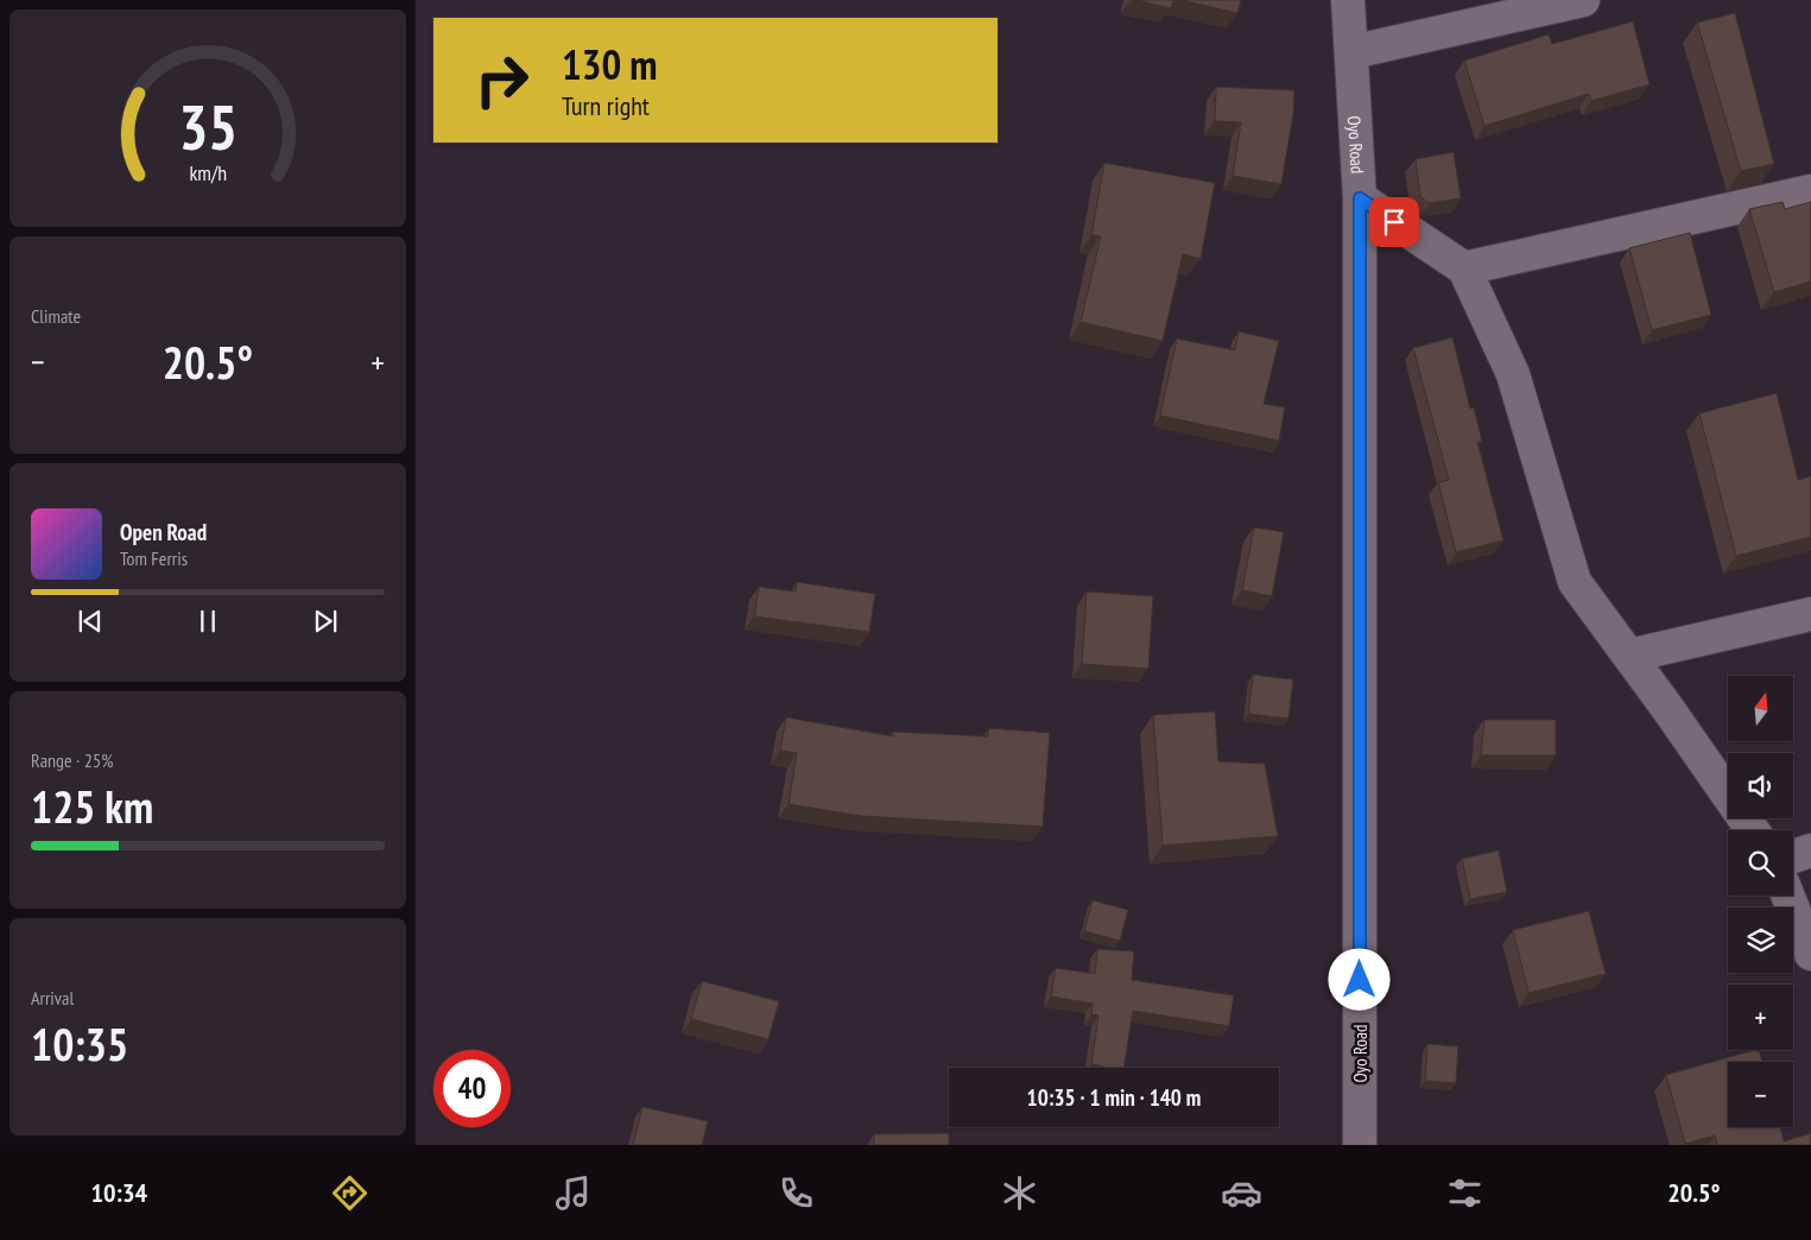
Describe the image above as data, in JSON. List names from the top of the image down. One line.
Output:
{"streets":{"street":["Oyo Road"]},"north":"top","page":{"turn":["130 m","Turn right"],"tile":["Climate",["Range · 25%","125 km"],["Arrival","10:35"]],"heat":["−","20.5°","+"],"song":["Open Road","Tom Ferris"],"map_buttons":["+","−"],"limit":"40","trip":"10:35 · 1 min · 140 m","tabs":["10:34","20.5°"],"gauge":["35","km/h"]}}
